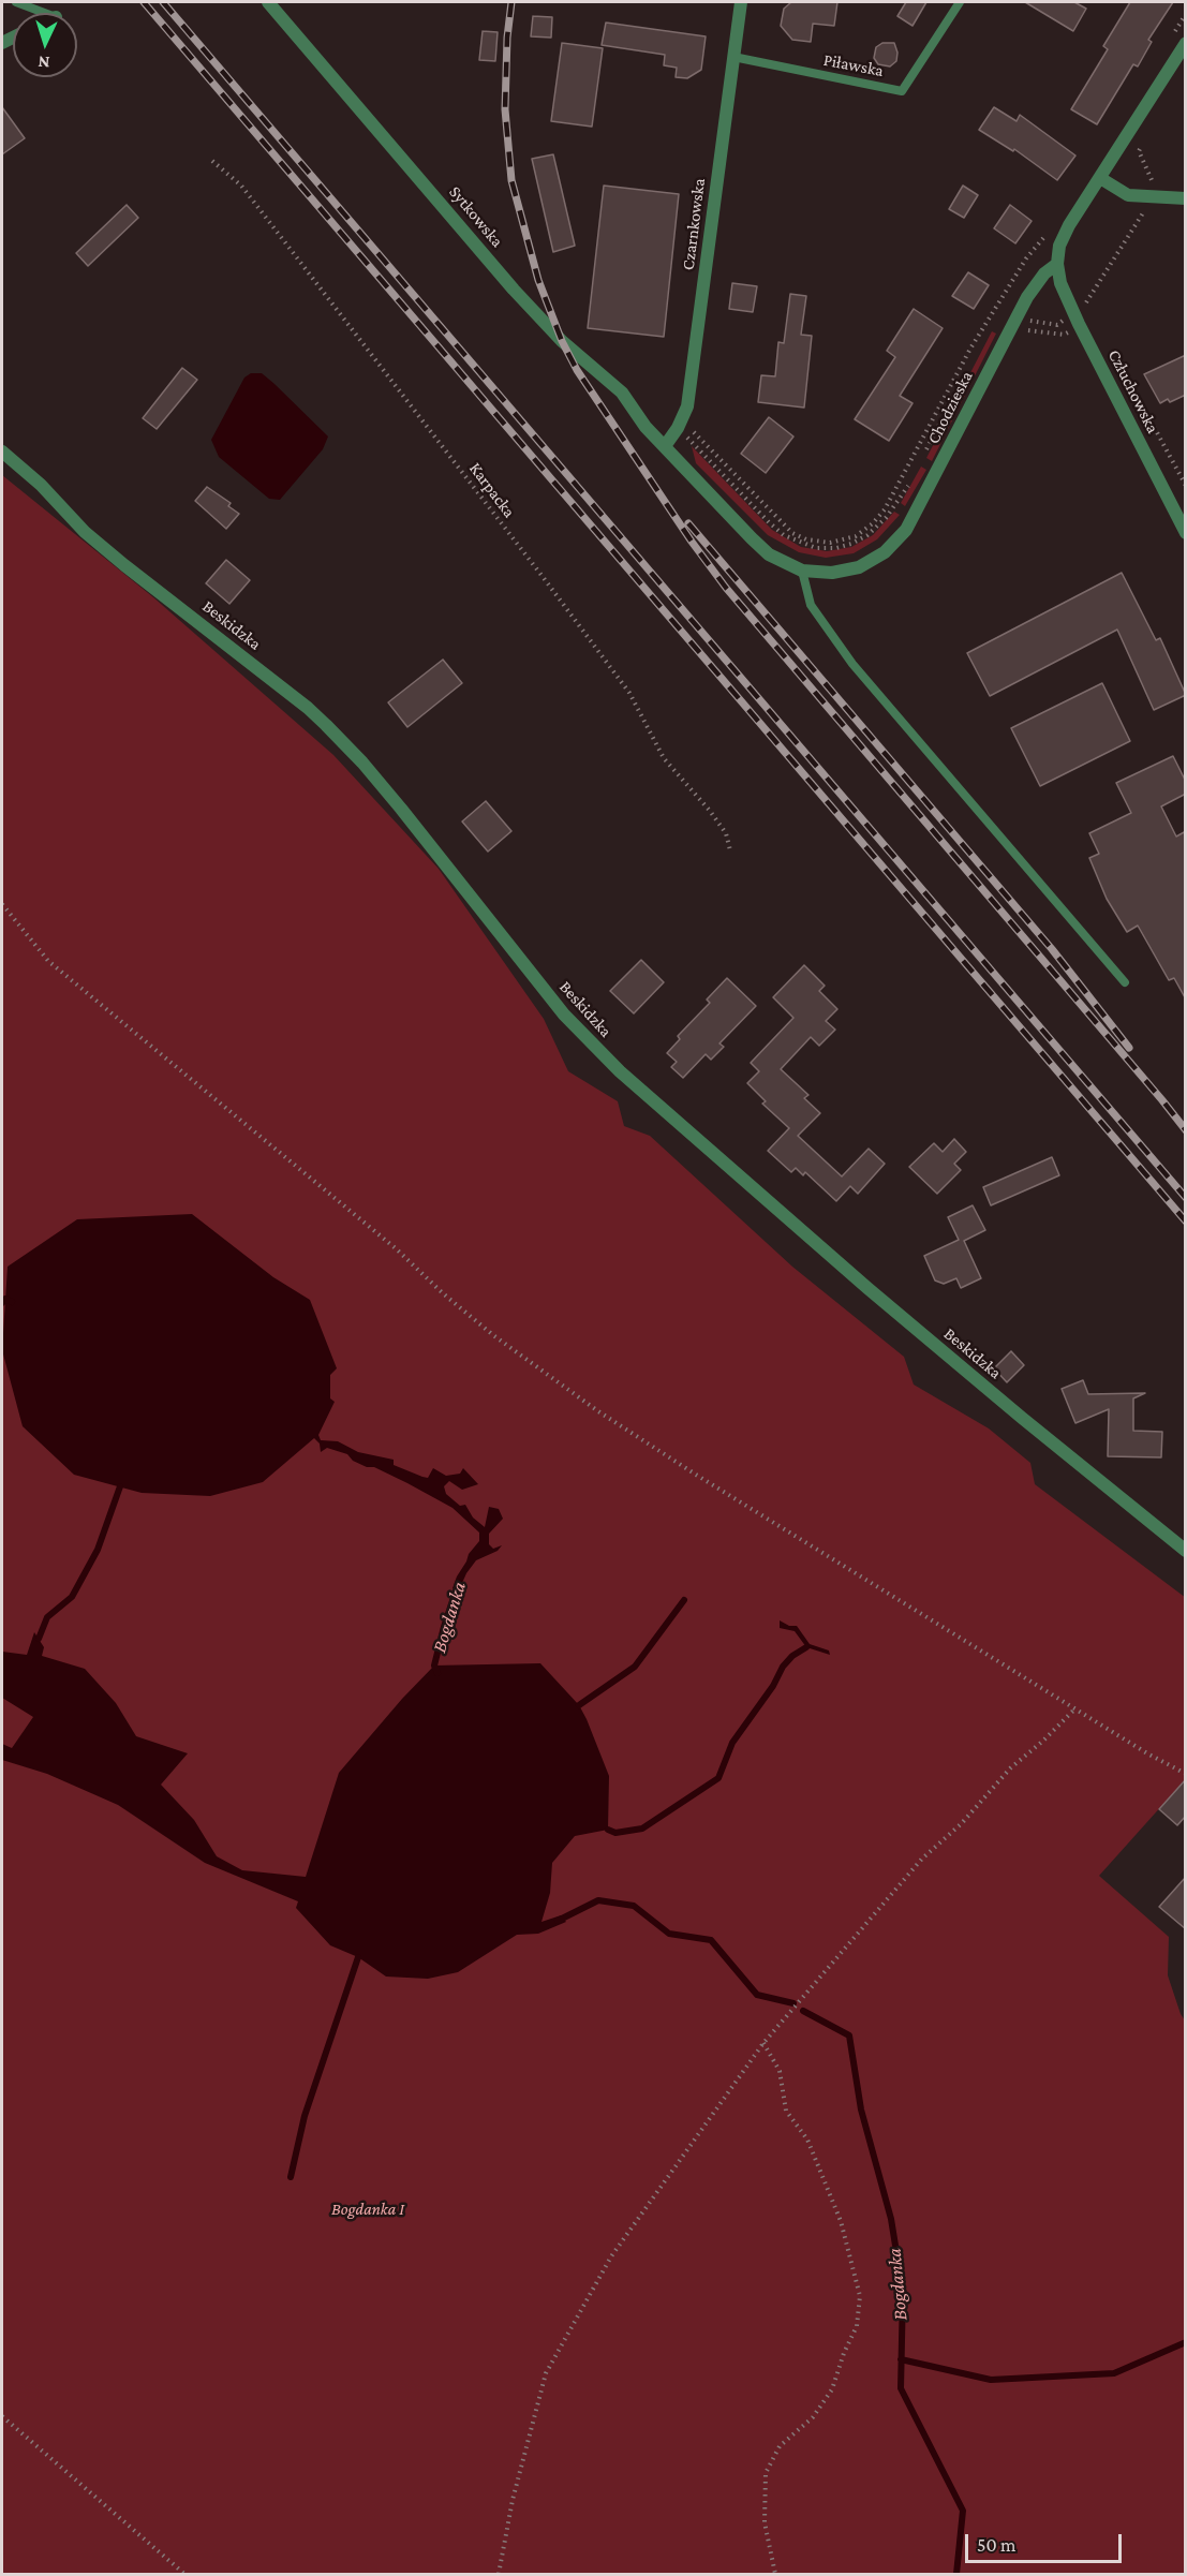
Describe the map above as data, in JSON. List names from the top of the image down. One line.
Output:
{"streets":{"street":["Sytkowska","Czarnkowska","Człuchowska","Chodzieska","Beskidzka"],"lane":["Piławska"],"path":["Karpacka"]},"crossings":[["Piławska","Czarnkowska"],["Sytkowska","Czarnkowska"],["Sytkowska","Chodzieska"],["Czarnkowska","Chodzieska"],["Człuchowska","Chodzieska"]],"water":["Bogdanka"],"parks":["Bogdanka I"],"scale_bar":"50 m","north":"bottom"}
